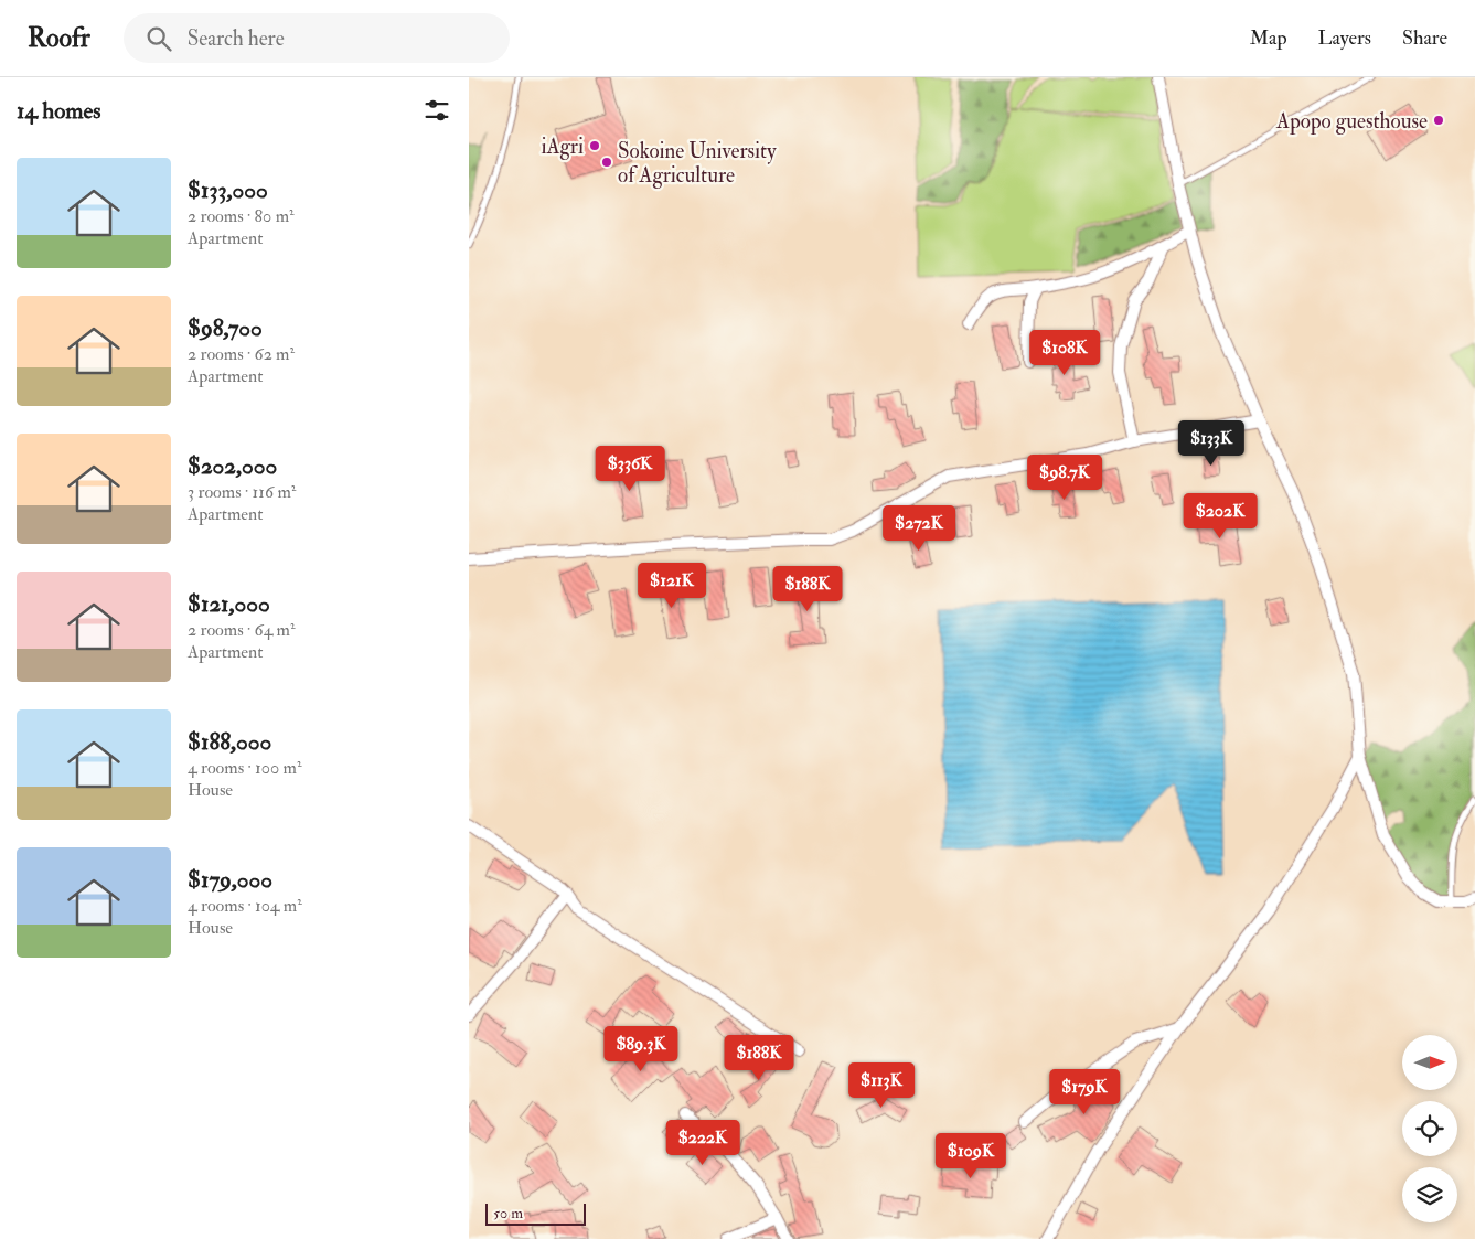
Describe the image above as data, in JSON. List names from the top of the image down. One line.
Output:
{"places":["Apopo guesthouse","iAgri","Sokoine University of Agriculture"],"scale_bar":"50 m","north":"right","page":{"header":"Roofr","search":"Search here","nav":["Map","Layers","Share"],"heading":"14 homes","list":[{"name":"$133,000","note":"2 rooms · 80 m² · Apartment"},{"name":"$98,700","note":"2 rooms · 62 m² · Apartment"},{"name":"$202,000","note":"3 rooms · 116 m² · Apartment"},{"name":"$121,000","note":"2 rooms · 64 m² · Apartment"},{"name":"$188,000","note":"4 rooms · 100 m² · House"},{"name":"$179,000","note":"4 rooms · 104 m² · House"}],"price":["$108K","$133K","$336K","$98.7K","$202K","$272K","$121K","$188K","$89.3K","$188K","$113K","$179K","$222K","$109K"],"scale":"50 m"}}
